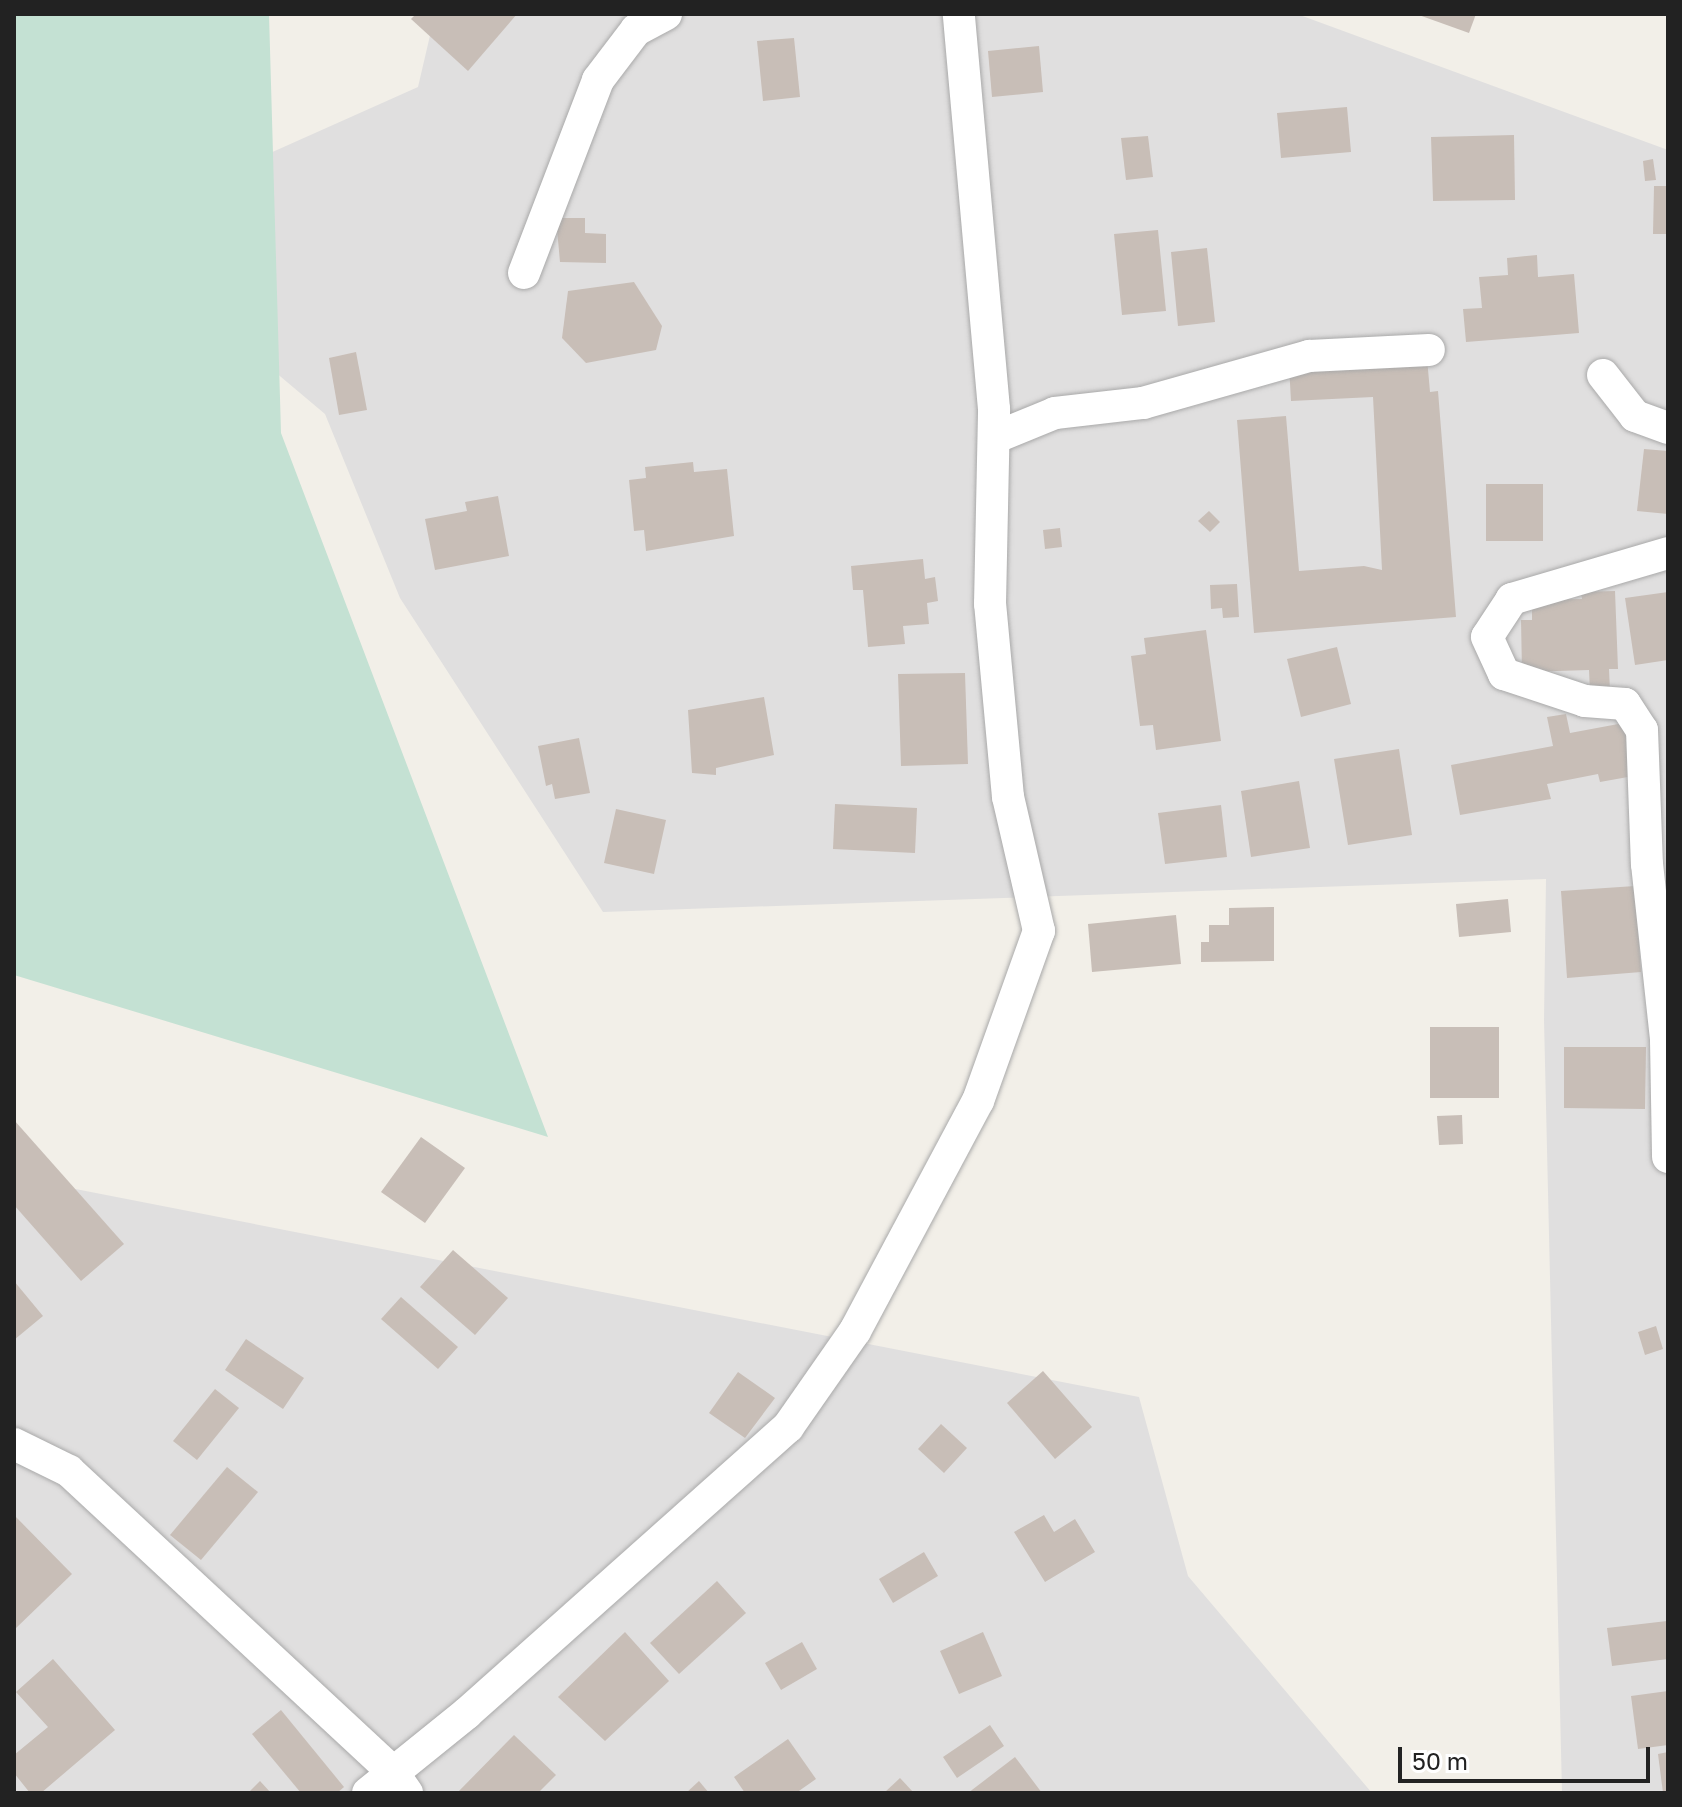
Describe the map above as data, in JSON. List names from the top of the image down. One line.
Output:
{"scale_bar":"50 m"}
